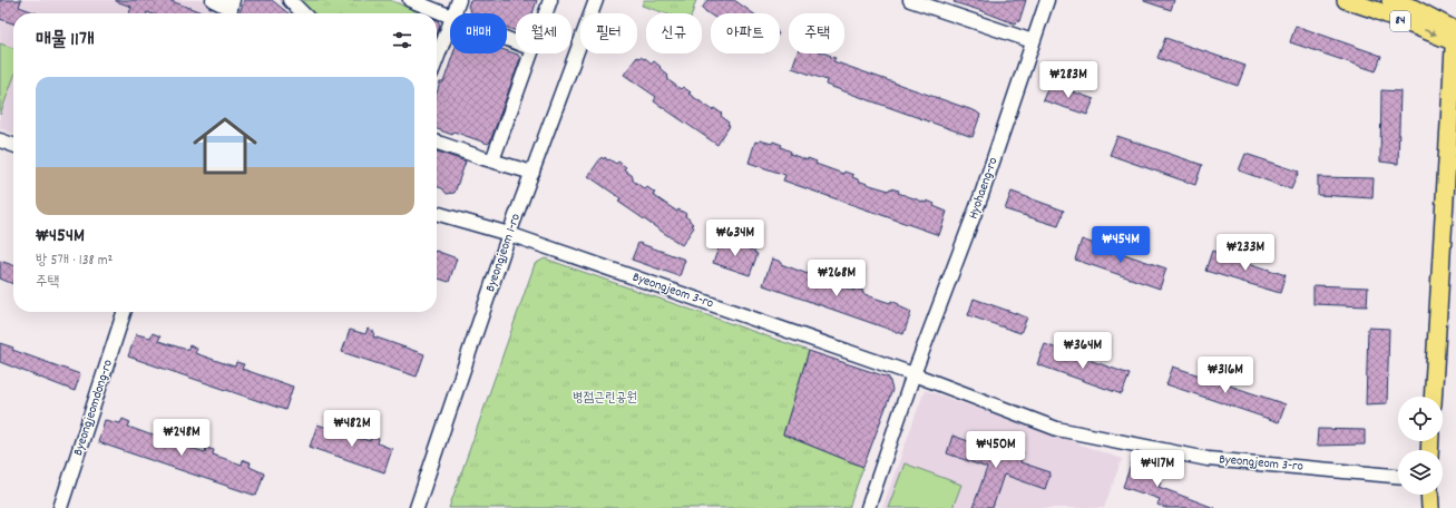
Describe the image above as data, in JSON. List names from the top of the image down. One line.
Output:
{"streets":{"main road":["84"],"street":["Hyohaeng-ro","Byeongjeom 1-ro","Byeongjeom 3-ro","Byeongjeomdong-ro"]},"crossings":[["Hyohaeng-ro","Byeongjeom 3-ro"],["Byeongjeom 1-ro","Byeongjeom 3-ro"]],"parks":["병점근린공원"],"page":{"chip":["매매","월세","필터","신규","아파트","주택"],"heading":"매물 11개","price":["₩283M","₩634M","₩454M","₩233M","₩268M","₩364M","₩316M","₩482M","₩248M","₩450M","₩417M"],"list":[{"name":"₩454M","note":"방 5개 · 138 m² · 주택"}]}}
